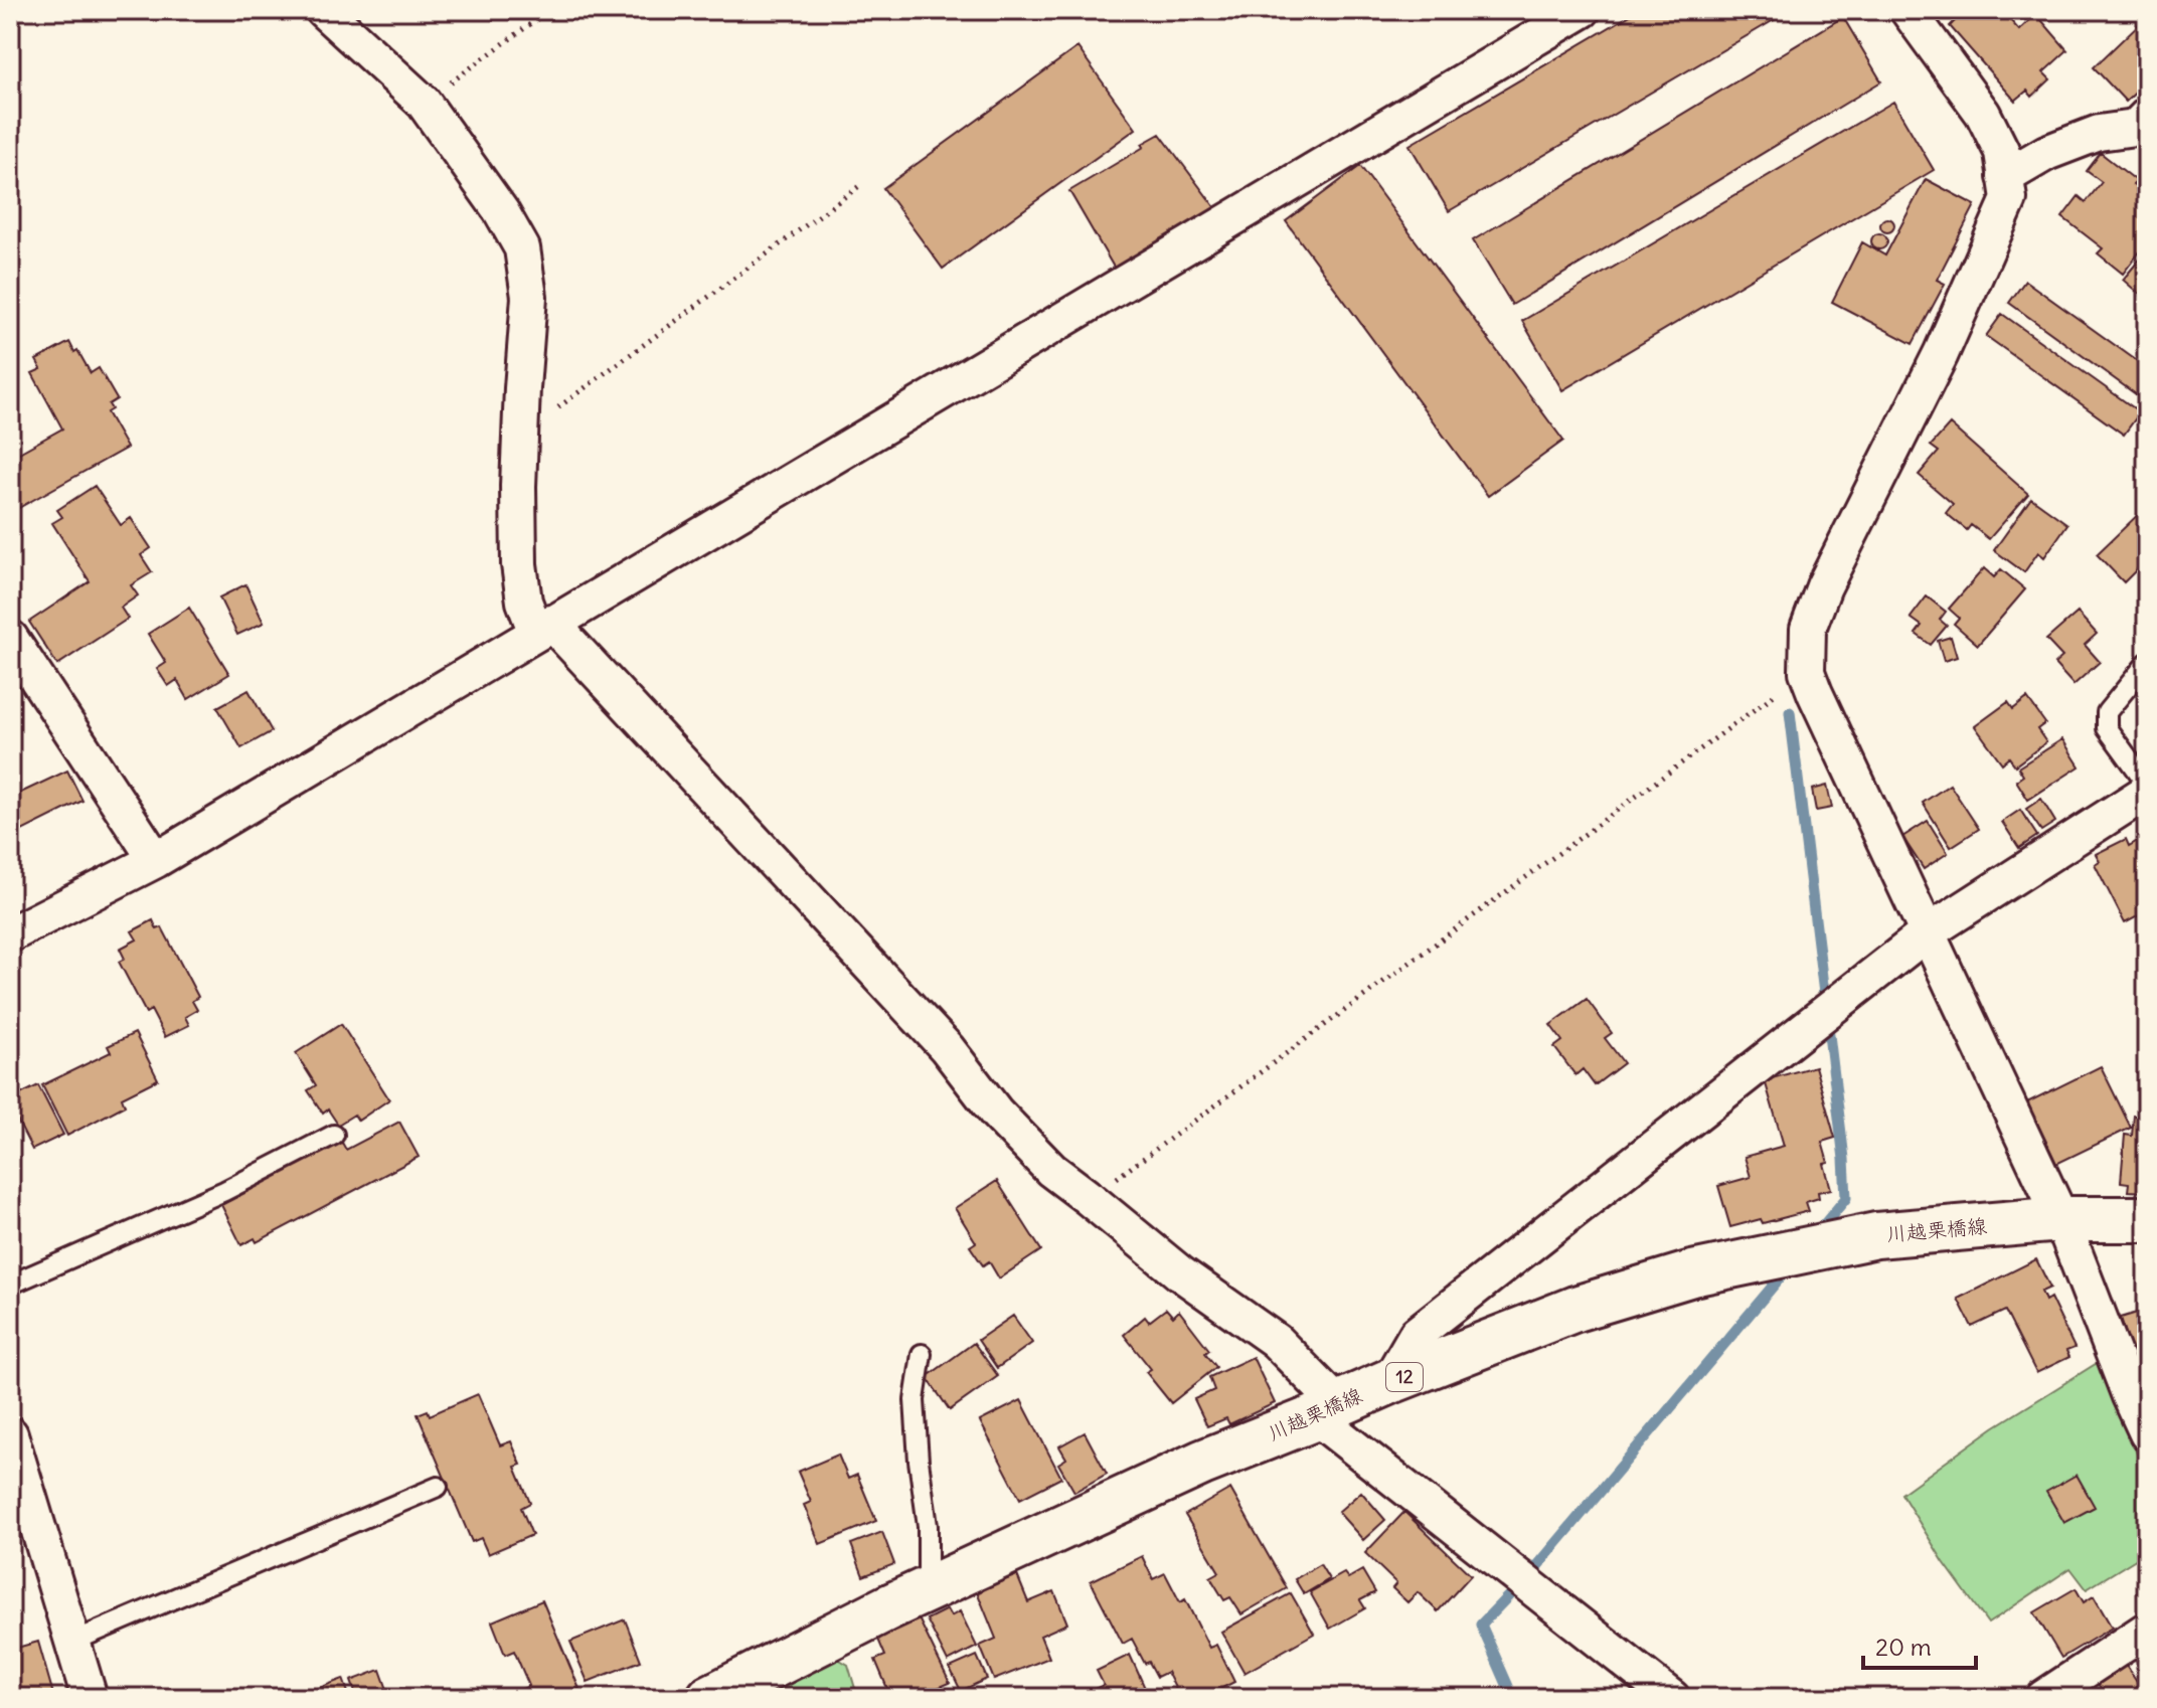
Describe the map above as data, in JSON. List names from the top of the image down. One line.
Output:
{"streets":{"main road":["川越栗橋線","12"]},"scale_bar":"20 m"}
